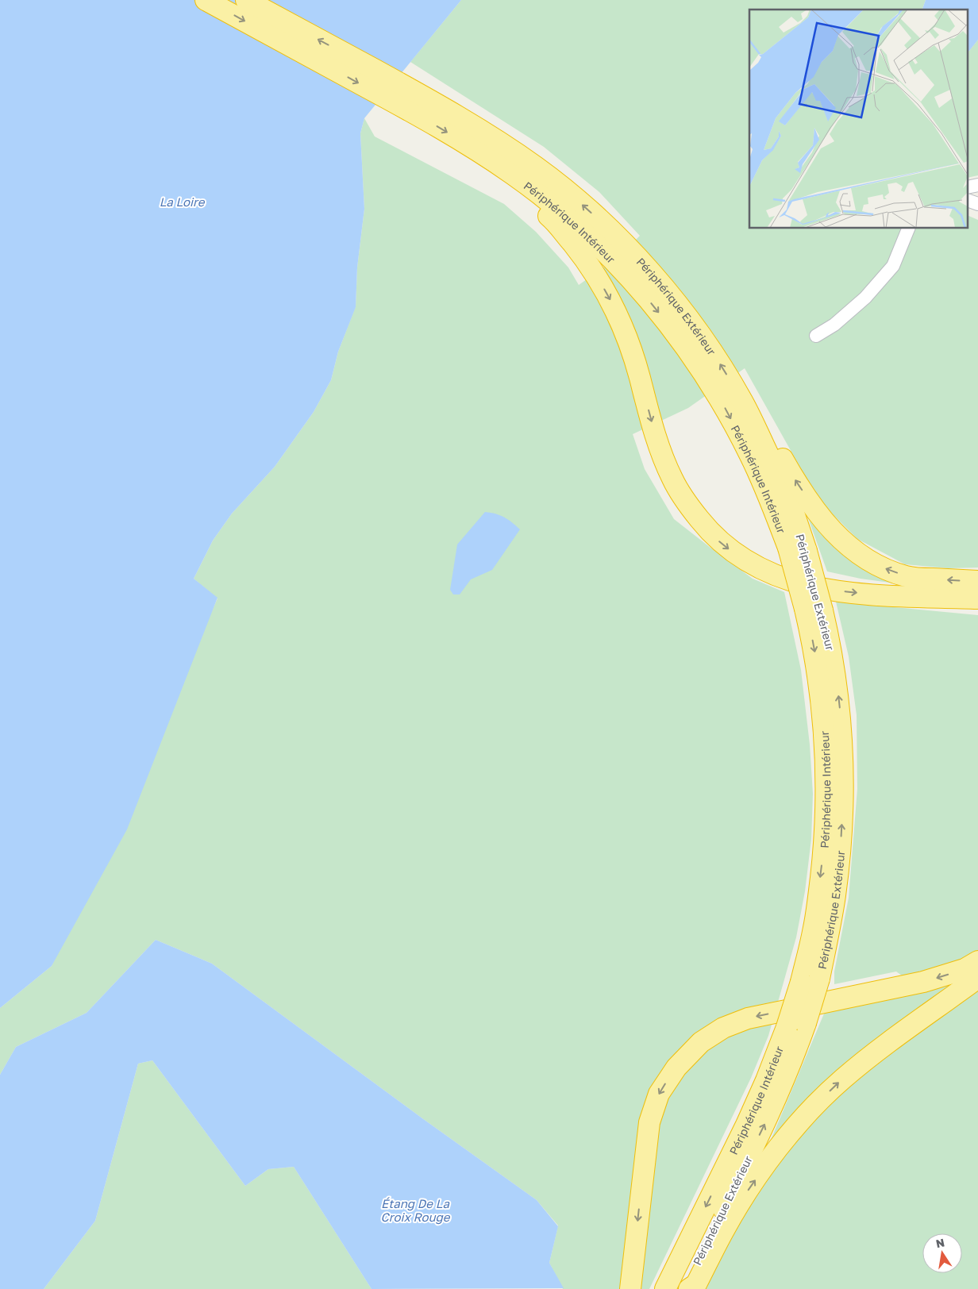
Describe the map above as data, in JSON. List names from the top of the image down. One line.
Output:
{"streets":{"highway":["Périphérique Intérieur","Périphérique Extérieur"]},"crossings":[["Périphérique Intérieur","Périphérique Extérieur"]],"one_way":["Périphérique Intérieur","Périphérique Extérieur"],"water":["La Loire","Étang De La Croix Rouge"],"north":"top"}
